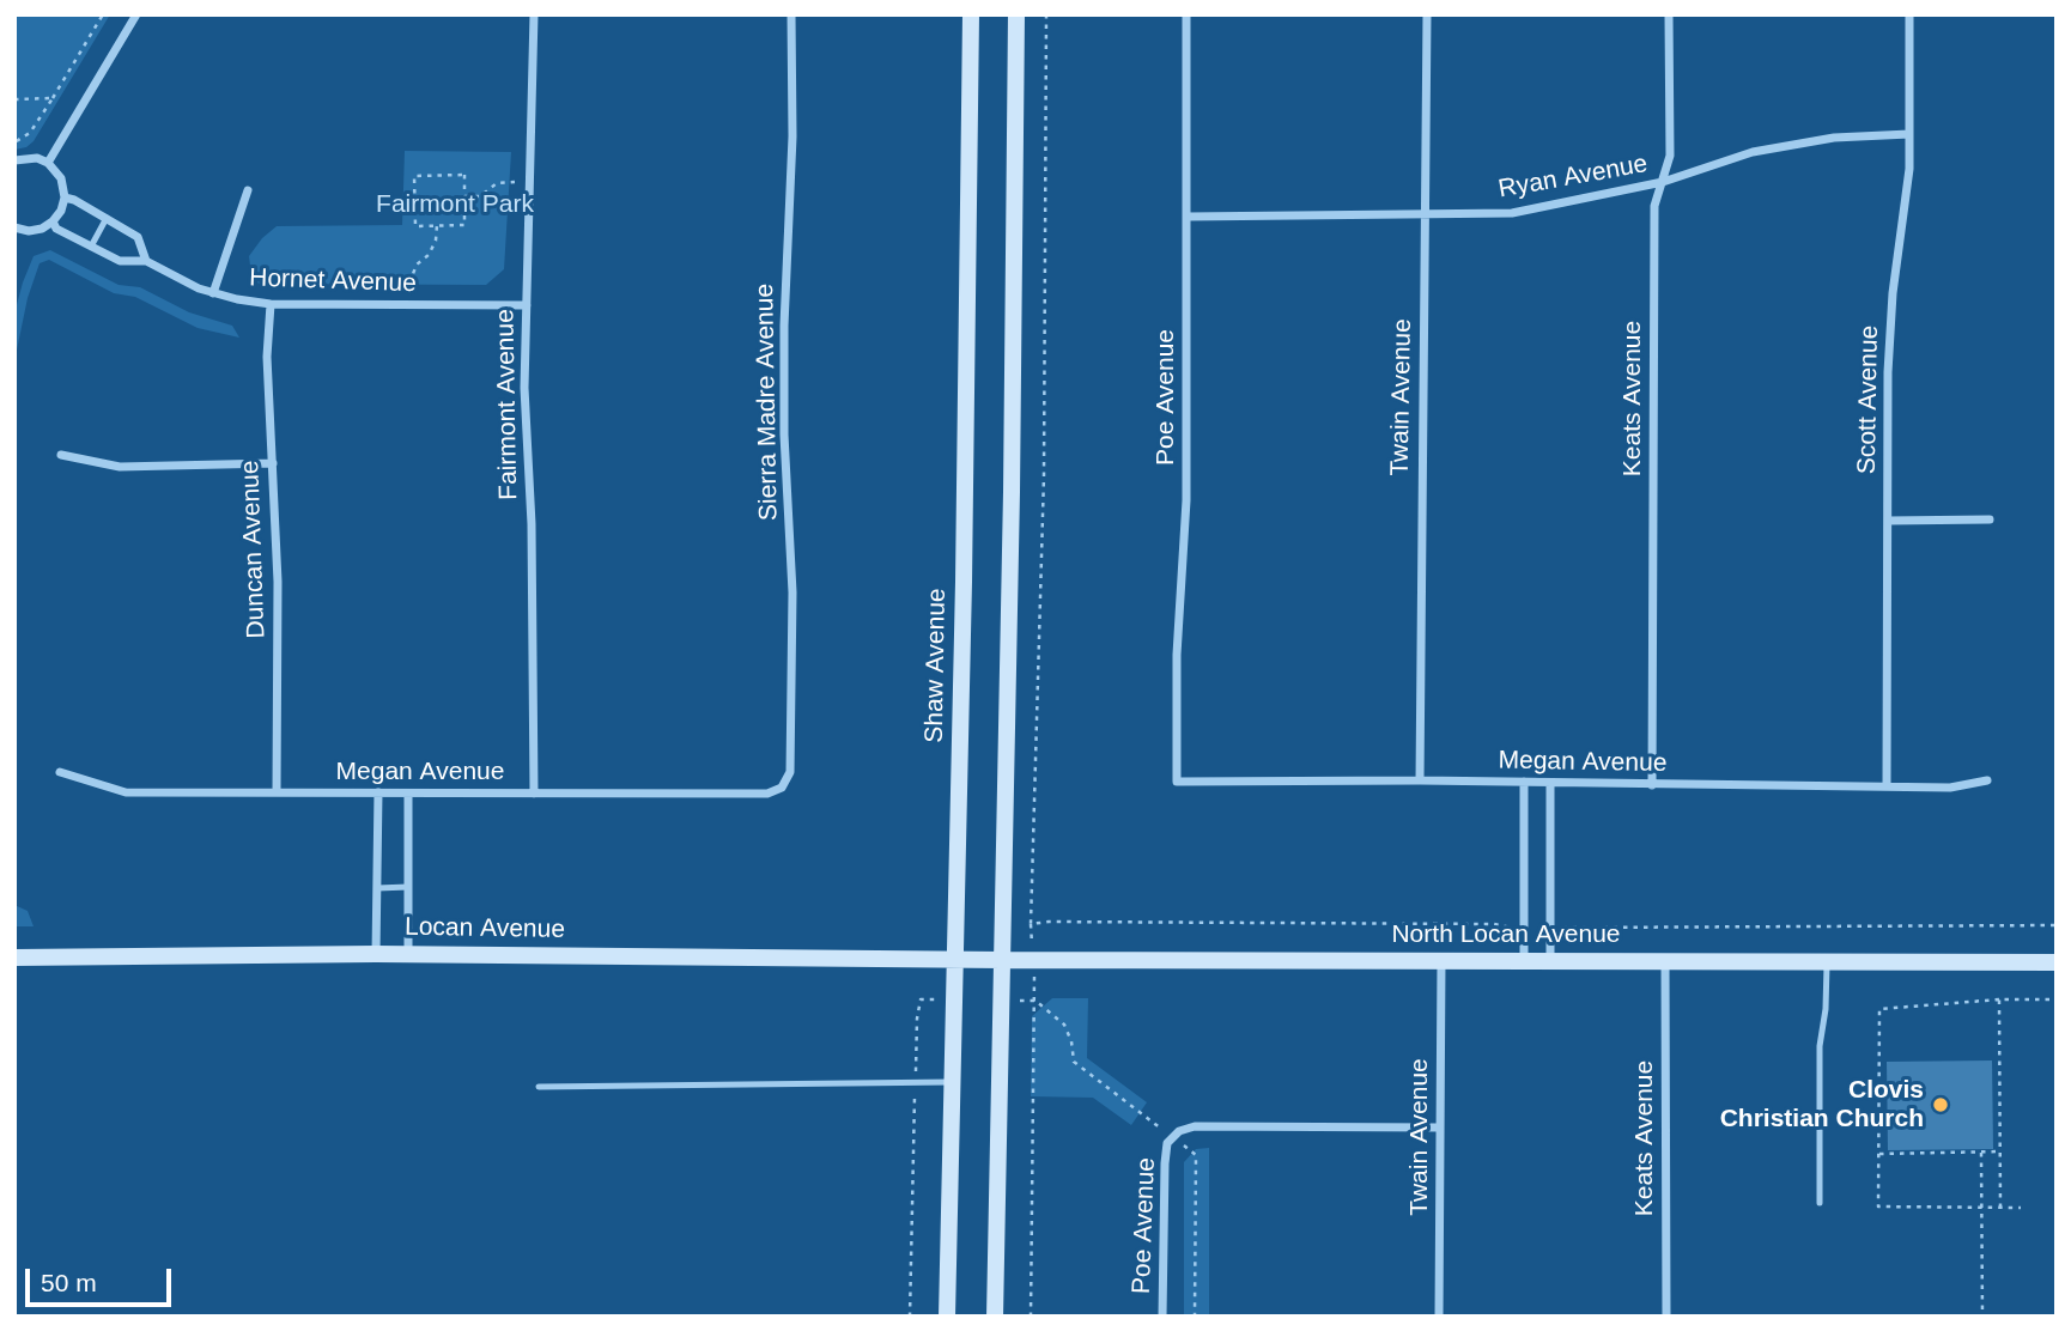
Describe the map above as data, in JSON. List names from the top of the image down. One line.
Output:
{"streets":{"main road":["Shaw Avenue","Locan Avenue","North Locan Avenue"],"street":["Ryan Avenue","Hornet Avenue","Poe Avenue","Twain Avenue","Keats Avenue","Scott Avenue","Sierra Madre Avenue","Fairmont Avenue","Duncan Avenue","Megan Avenue"]},"crossings":[["Ryan Avenue","Poe Avenue"],["Ryan Avenue","Twain Avenue"],["Ryan Avenue","Keats Avenue"],["Ryan Avenue","Scott Avenue"],["Hornet Avenue","Fairmont Avenue"],["Hornet Avenue","Duncan Avenue"],["Poe Avenue","Megan Avenue"],["Twain Avenue","Megan Avenue"],["Twain Avenue","North Locan Avenue"],["Keats Avenue","Megan Avenue"],["Keats Avenue","North Locan Avenue"],["Scott Avenue","Megan Avenue"],["Sierra Madre Avenue","Megan Avenue"],["Fairmont Avenue","Megan Avenue"],["Duncan Avenue","Megan Avenue"],["Shaw Avenue","Locan Avenue"],["Shaw Avenue","North Locan Avenue"],["Locan Avenue","North Locan Avenue"]],"parks":["Fairmont Park"],"places":["Clovis Christian Church"],"scale_bar":"50 m"}
